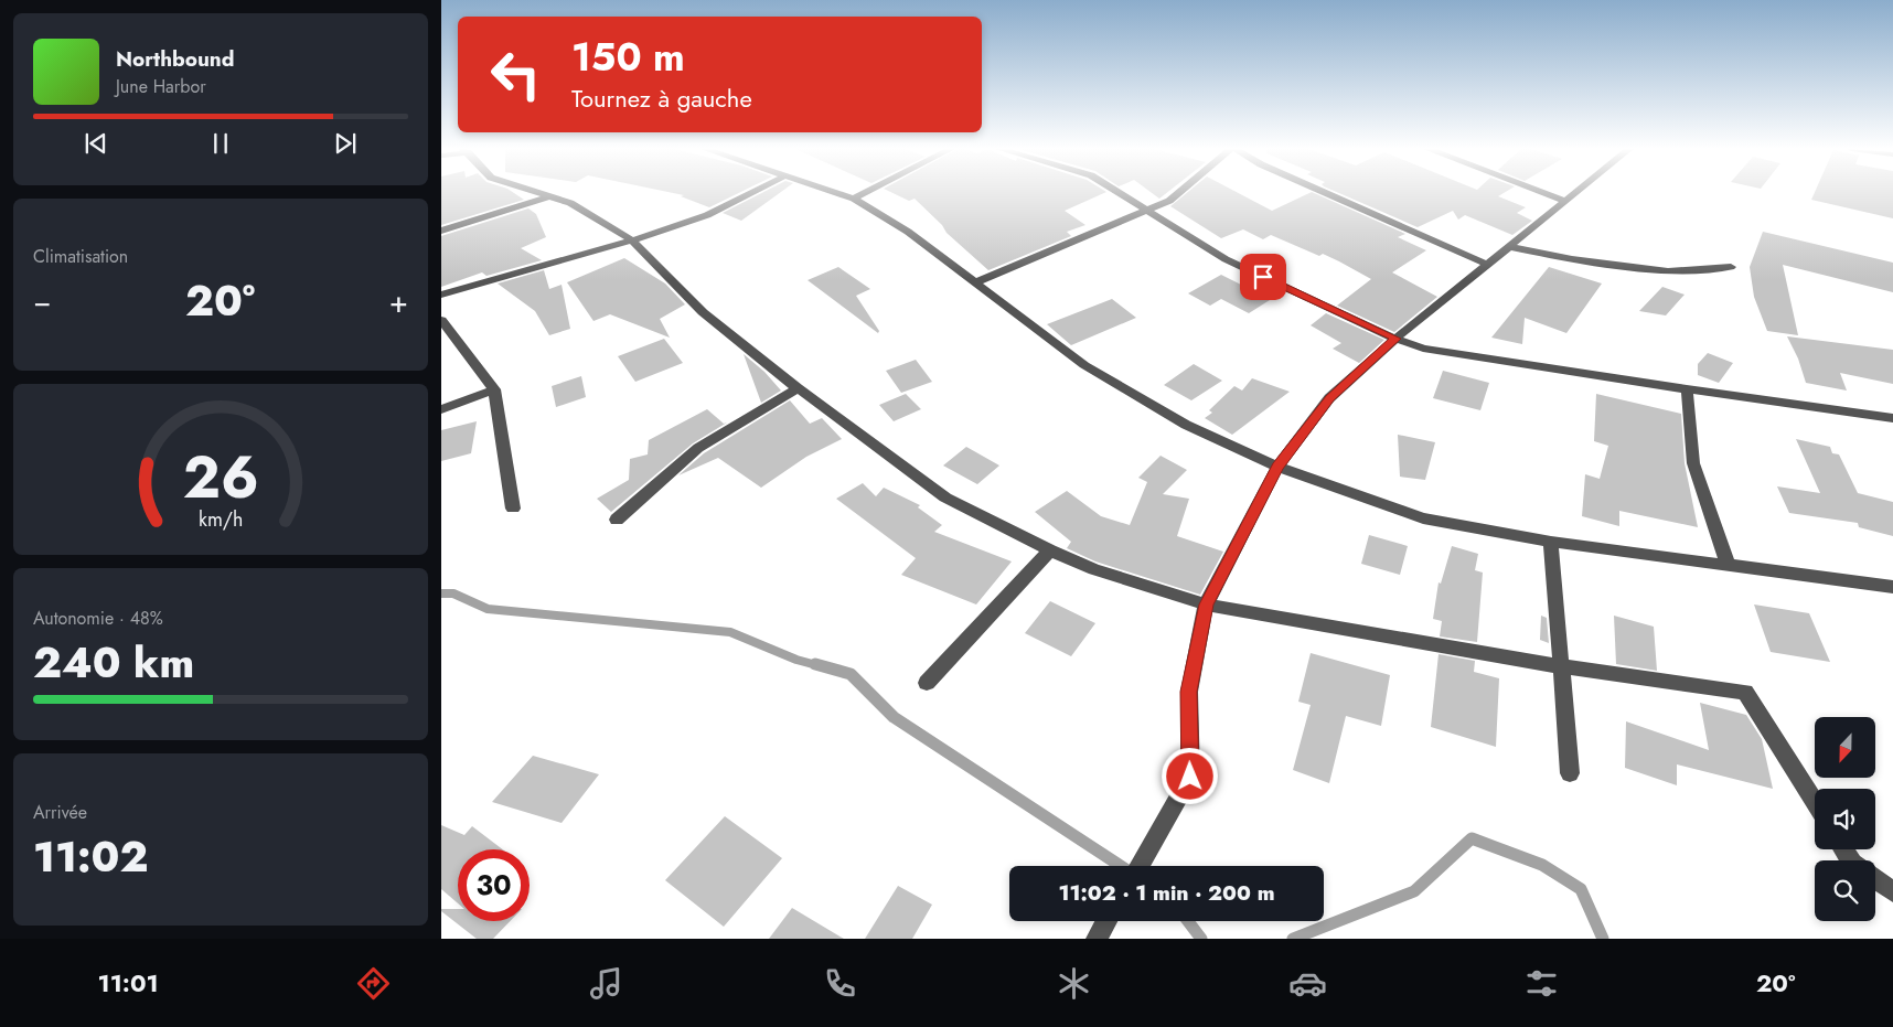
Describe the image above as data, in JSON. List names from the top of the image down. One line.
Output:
{"north":"bottom","page":{"turn":["150 m","Tournez à gauche"],"song":["Northbound","June Harbor"],"tile":["Climatisation",["Autonomie · 48%","240 km"],["Arrivée","11:02"]],"heat":["−","20°","+"],"limit":"30","trip":"11:02 · 1 min · 200 m","tabs":["11:01","20°"],"gauge":["26","km/h"]}}
